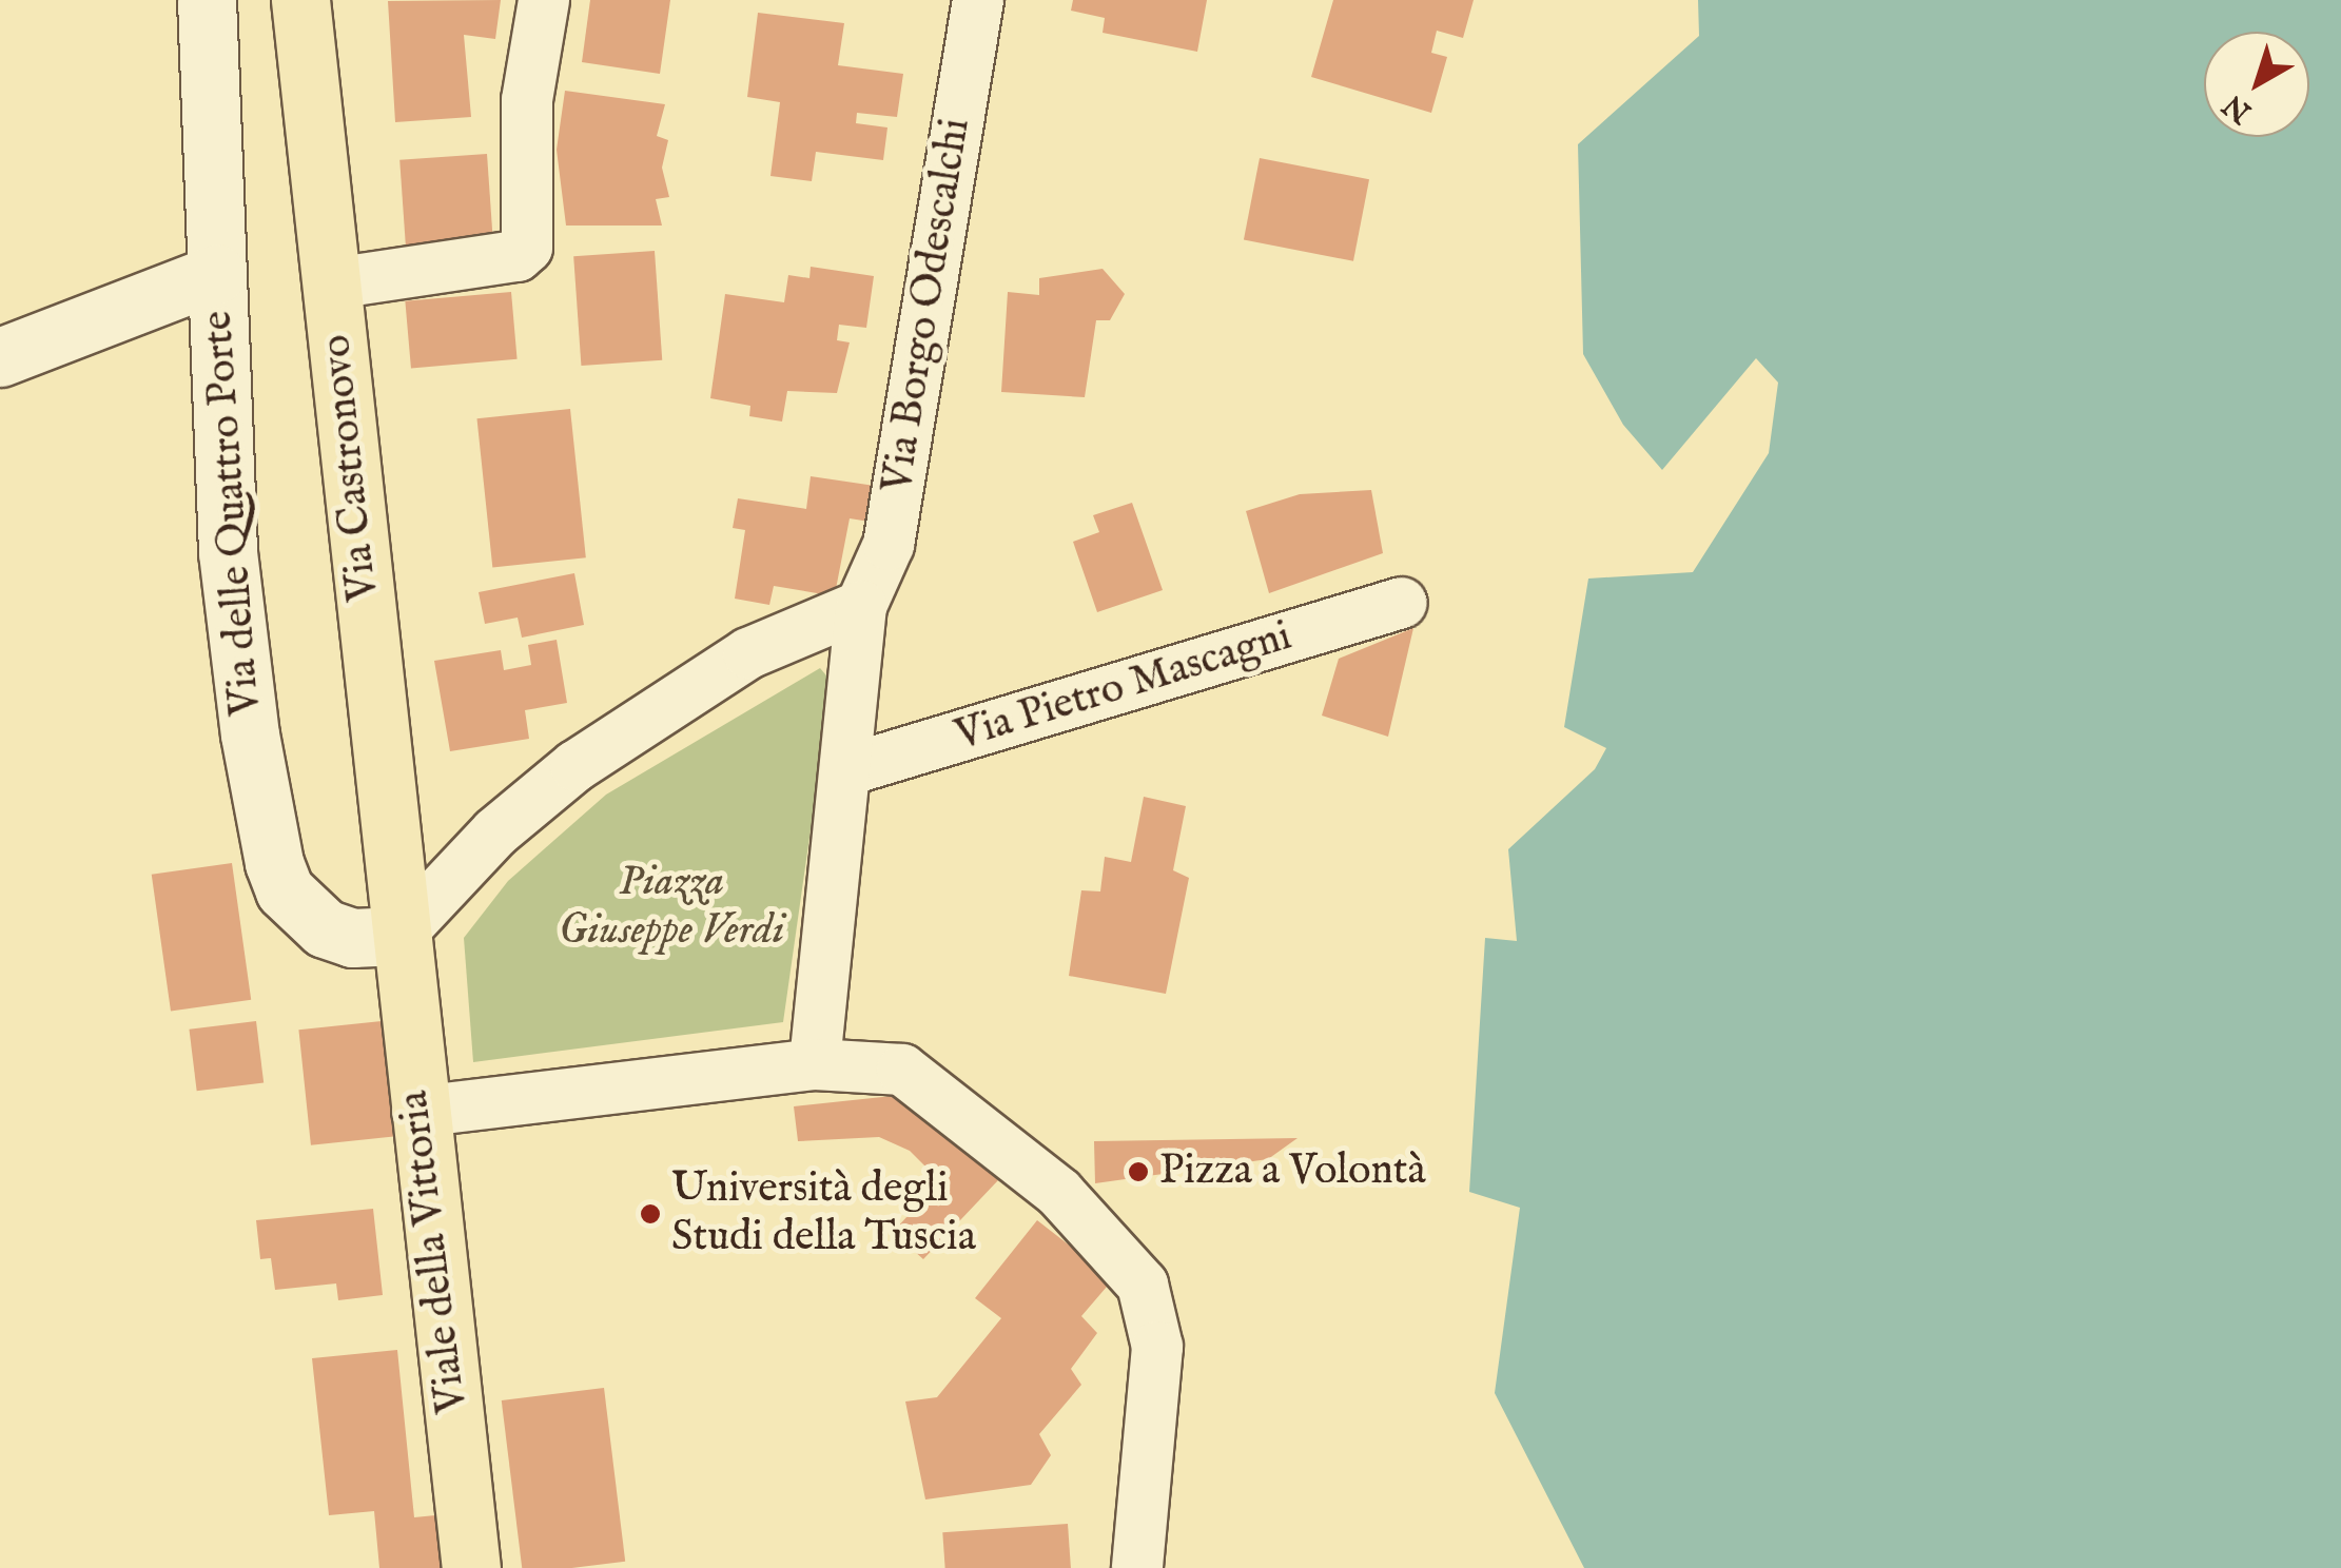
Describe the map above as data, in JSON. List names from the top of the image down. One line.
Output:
{"streets":{"main road":["Via Castronovo","Via delle Quattro Porte","Viale della Vittoria"],"street":["Via Borgo Odescalchi","Via Pietro Mascagni"]},"crossings":[["Via Castronovo","Via delle Quattro Porte"],["Via Castronovo","Viale della Vittoria"],["Via delle Quattro Porte","Viale della Vittoria"]],"parks":["Piazza Giuseppe Verdi"],"places":["Pizza a Volontà","Università degli Studi della Tuscia"],"north":"bottom left"}
